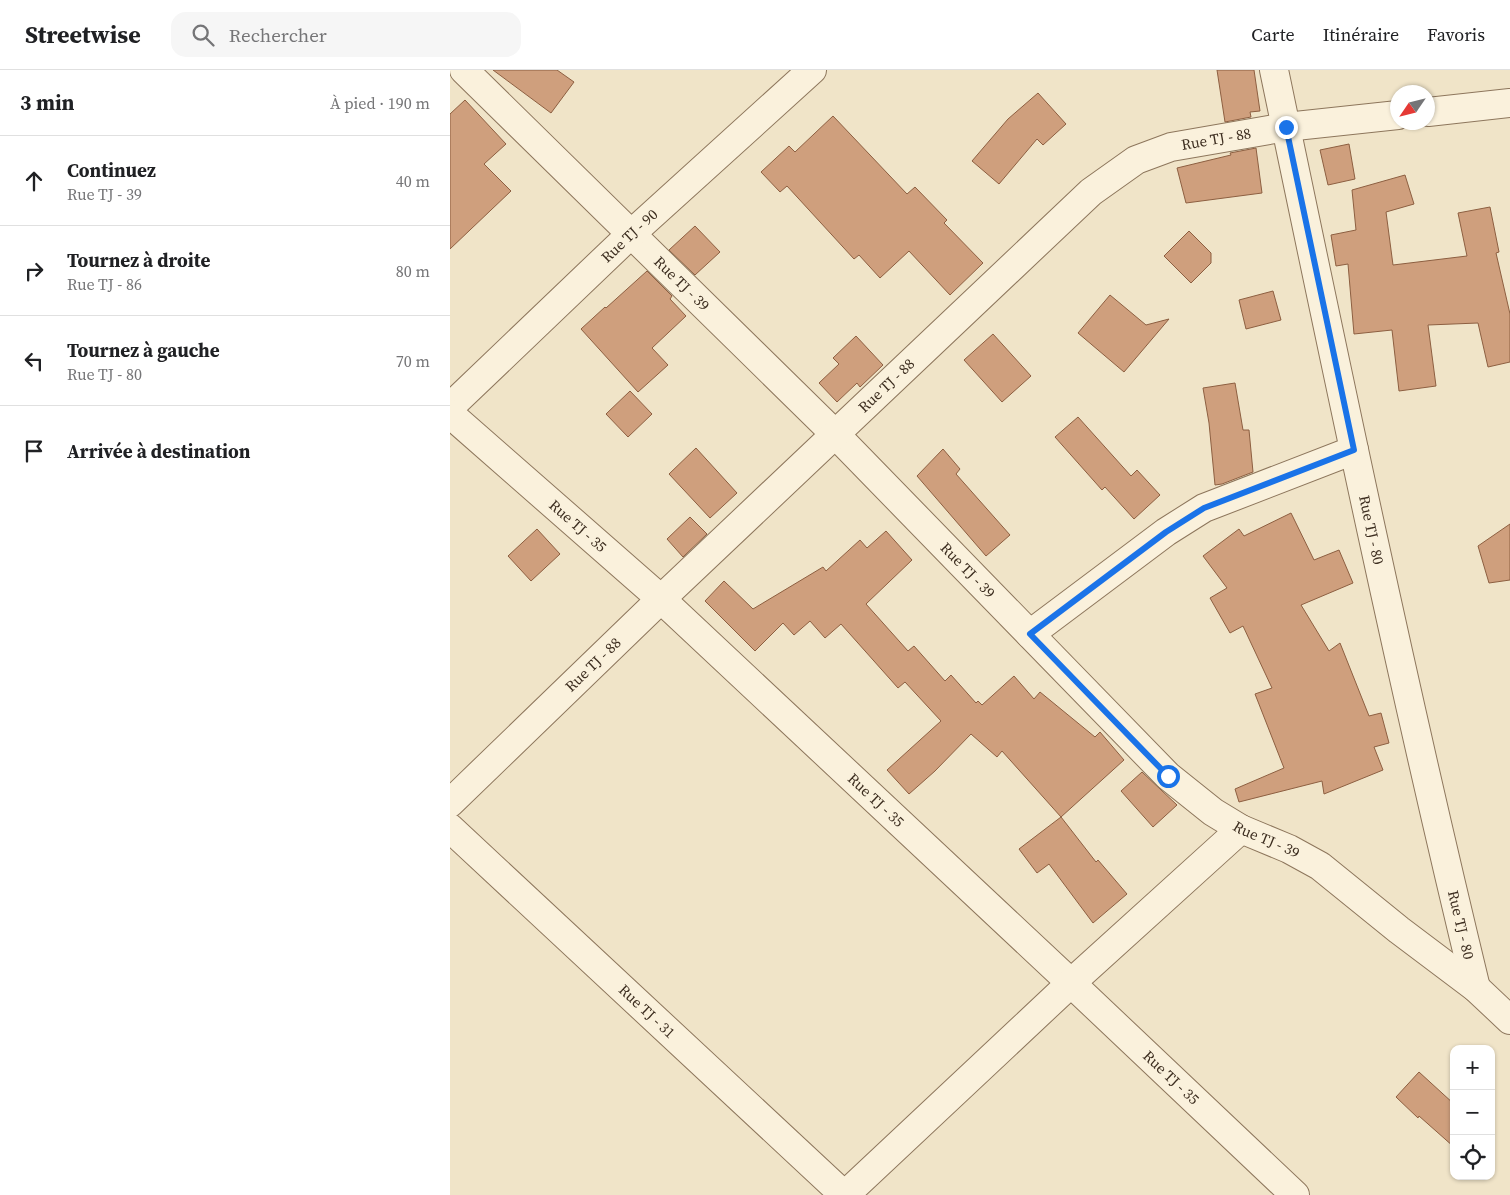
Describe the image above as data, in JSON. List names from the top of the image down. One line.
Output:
{"streets":{"street":["Rue TJ - 88","Rue TJ - 90","Rue TJ - 39","Rue TJ - 35","Rue TJ - 80","Rue TJ - 31"]},"crossings":[["Rue TJ - 88","Rue TJ - 39"],["Rue TJ - 88","Rue TJ - 35"],["Rue TJ - 88","Rue TJ - 80"],["Rue TJ - 90","Rue TJ - 39"],["Rue TJ - 39","Rue TJ - 80"]],"north":"bottom left","page":{"header":"Streetwise","search":"Rechercher","nav":["Carte","Itinéraire","Favoris"],"heading":["3 min","À pied · 190 m"],"list":[["Continuez","Rue TJ - 39","40 m"],["Tournez à droite","Rue TJ - 86","80 m"],["Tournez à gauche","Rue TJ - 80","70 m"],"Arrivée à destination"],"map_buttons":["+","−"]}}
